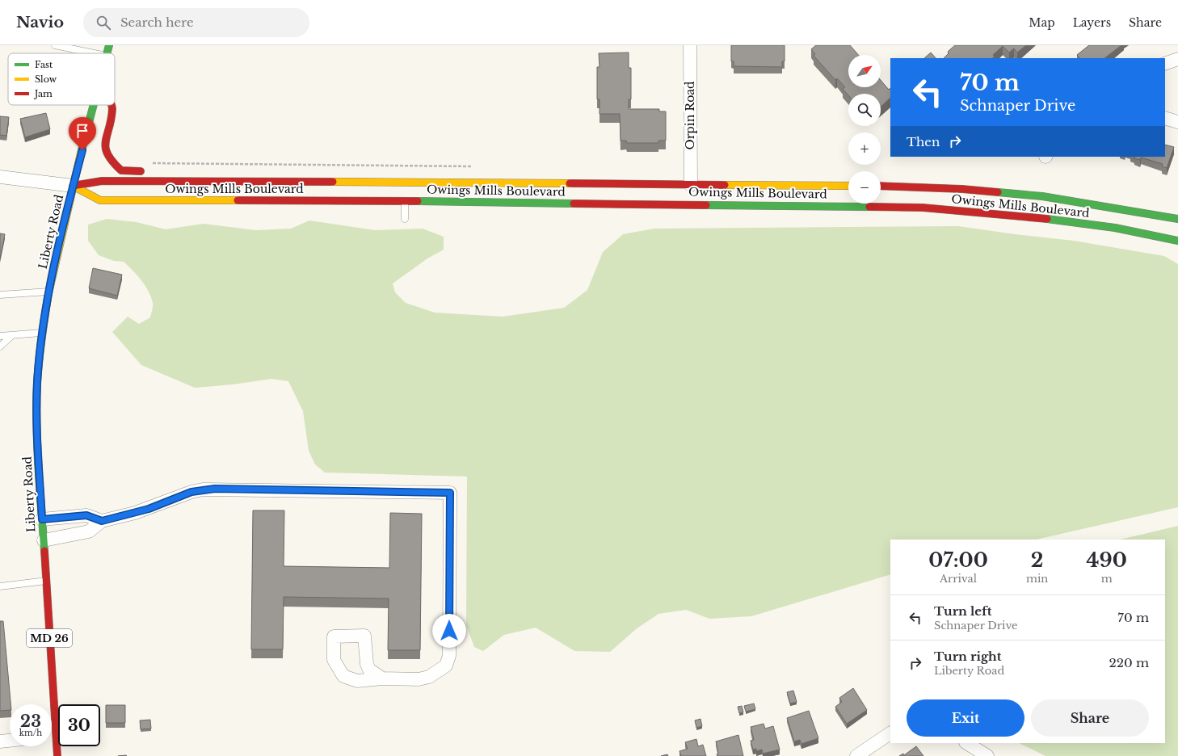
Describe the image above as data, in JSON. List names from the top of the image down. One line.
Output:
{"streets":{"main road":["Owings Mills Boulevard","Liberty Road","MD 26"],"street":["Orpin Road"]},"crossings":[["Orpin Road","Owings Mills Boulevard"],["Owings Mills Boulevard","Liberty Road"]],"legend":["Fast","Slow","Jam"],"north":"top right","page":{"header":"Navio","search":"Search here","nav":["Map","Layers","Share"],"map_buttons":["+","−"],"turn":["70 m","Schnaper Drive"],"then":"Then","eta":["07:00","Arrival","2","min","490","m"],"list":[{"name":"Turn left","note":"Schnaper Drive","value":"70 m"},{"name":"Turn right","note":"Liberty Road","value":"220 m"}],"buttons":["Exit","Share"],"speed":"23 km/h","limit":"30"}}
